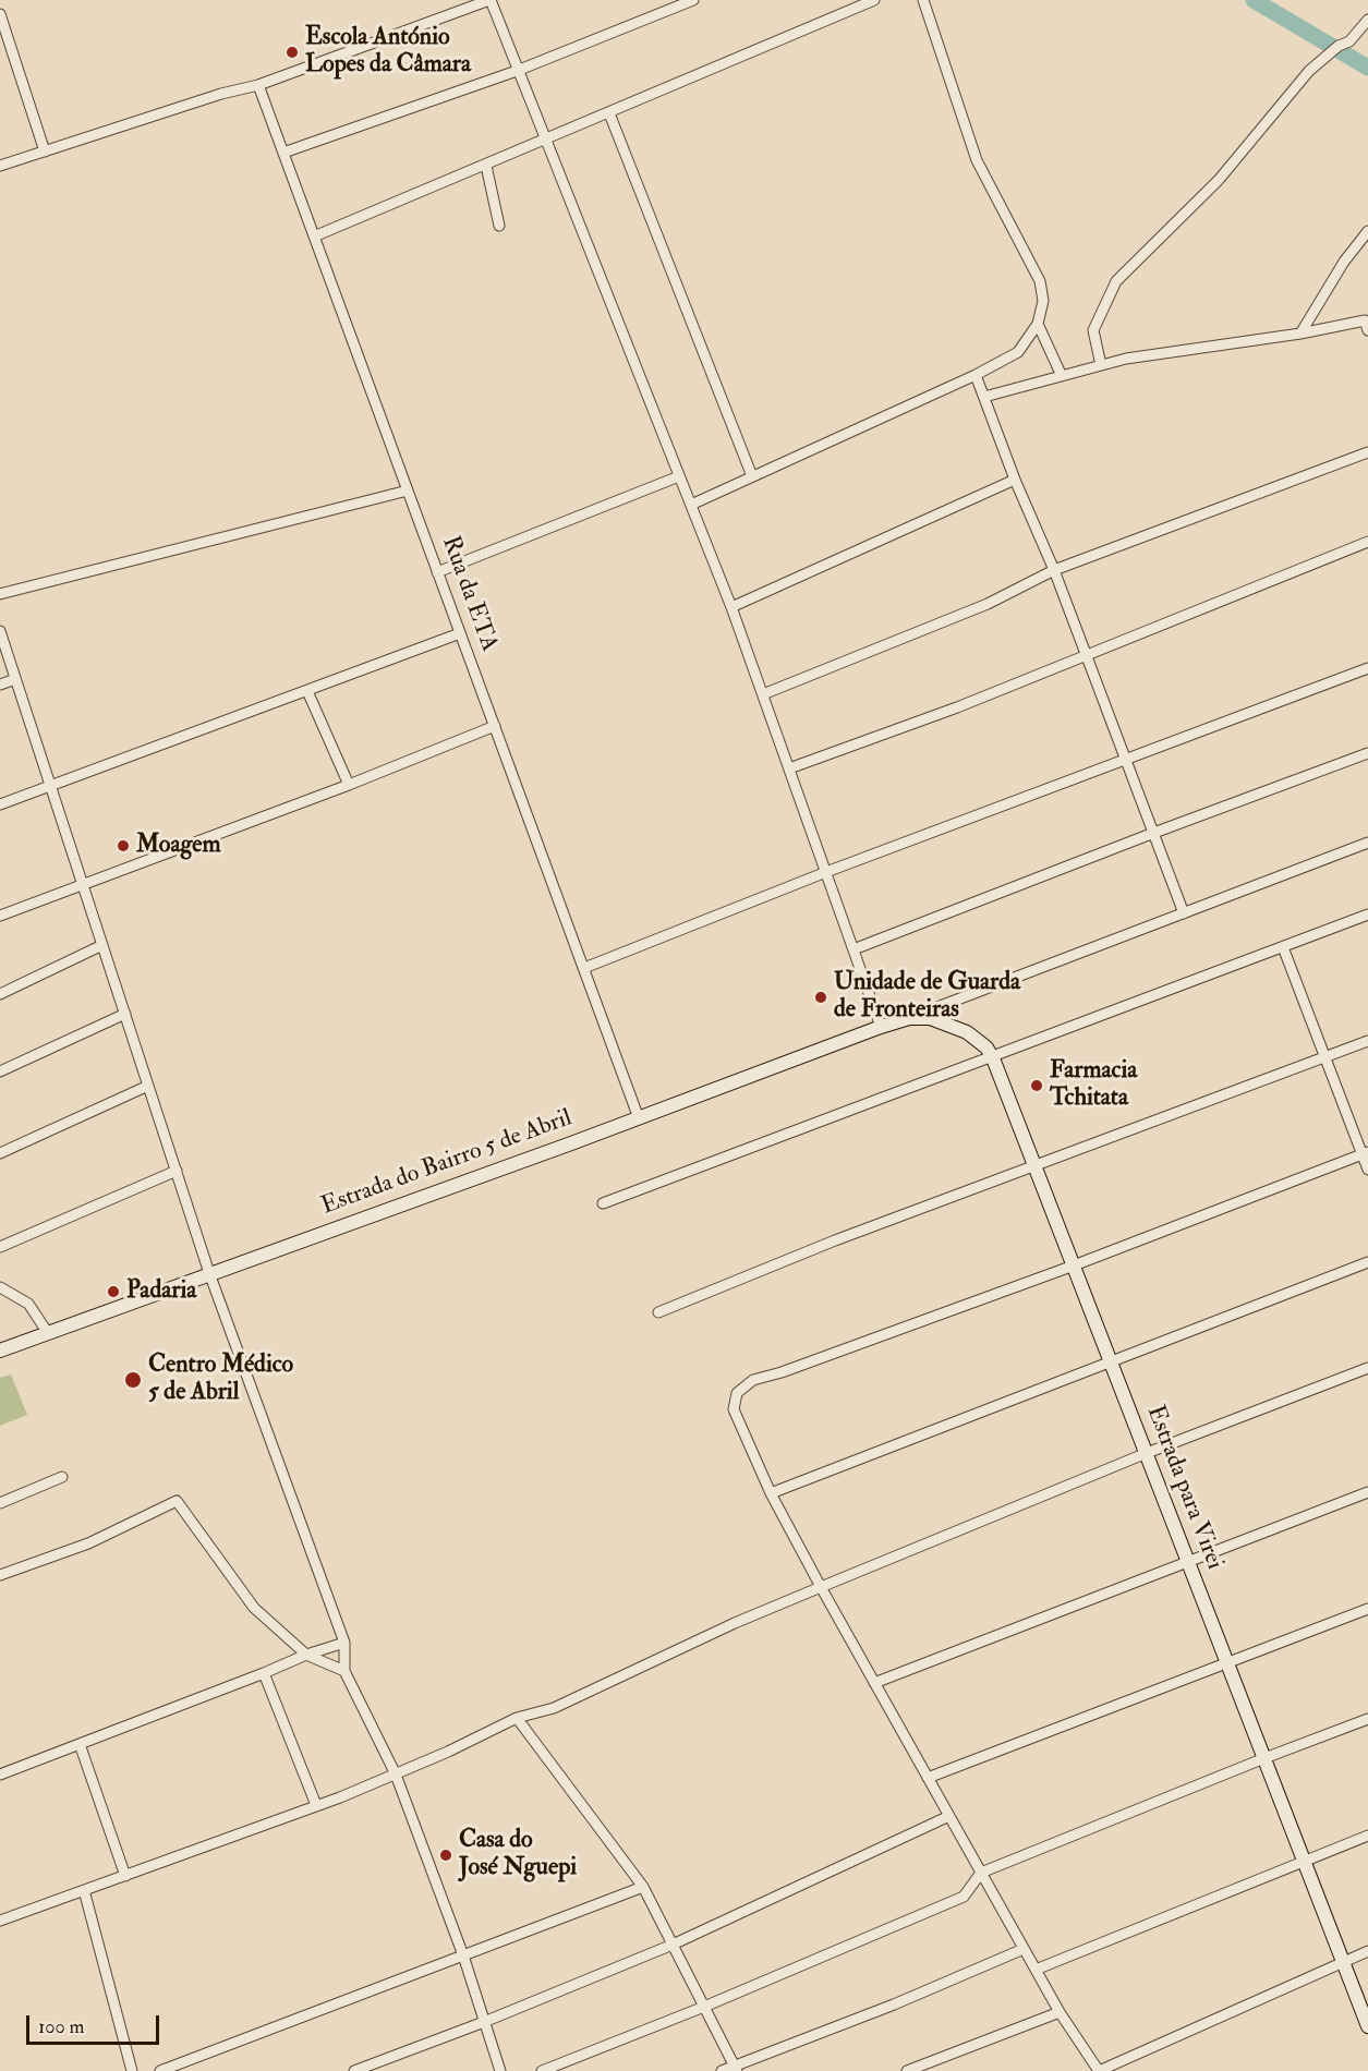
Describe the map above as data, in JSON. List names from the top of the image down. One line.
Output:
{"streets":{"street":["Rua da ETA","Estrada do Bairro 5 de Abril","Estrada para Virei"]},"crossings":[["Rua da ETA","Estrada do Bairro 5 de Abril"],["Estrada do Bairro 5 de Abril","Estrada para Virei"]],"places":["Escola António Lopes da Câmara","Moagem","Unidade de Guarda de Fronteiras","Farmacia Tchitata","Padaria","Centro Médico 5 de Abril","Casa do José Nguepi"],"scale_bar":"100 m"}
